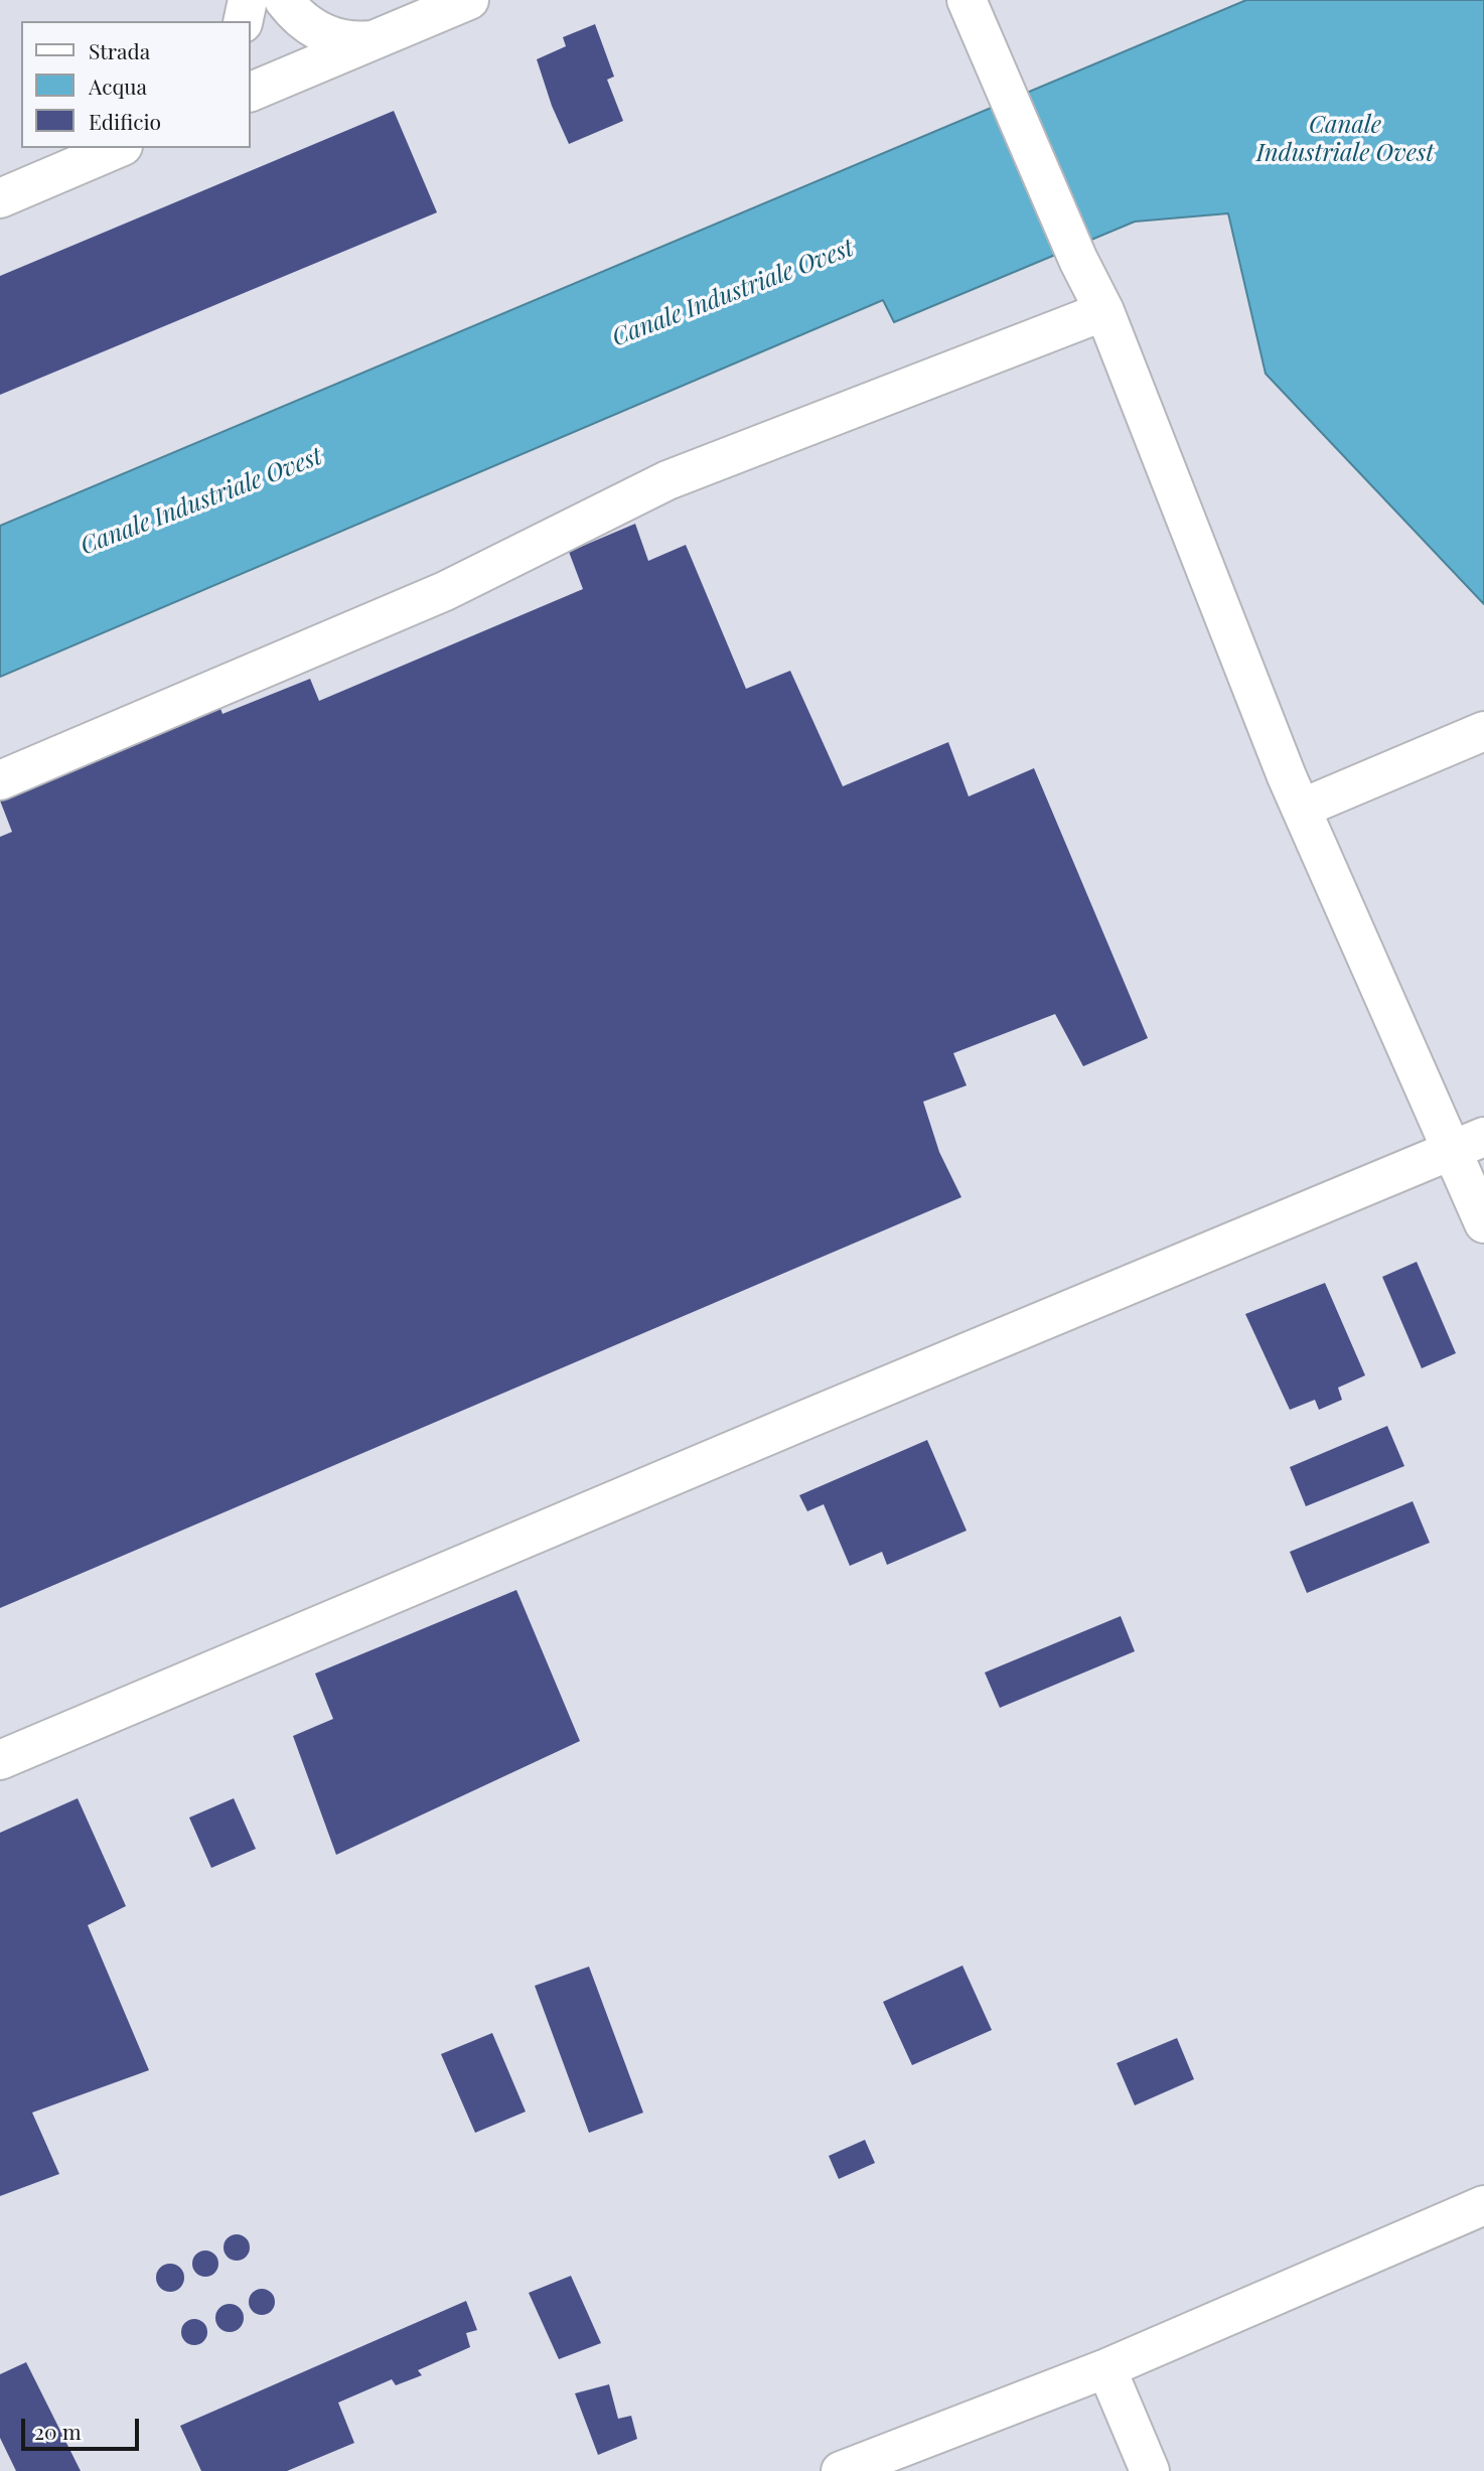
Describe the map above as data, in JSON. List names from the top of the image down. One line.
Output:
{"water":["Canale Industriale Ovest"],"legend":["Strada","Acqua","Edificio"],"scale_bar":"20 m"}
